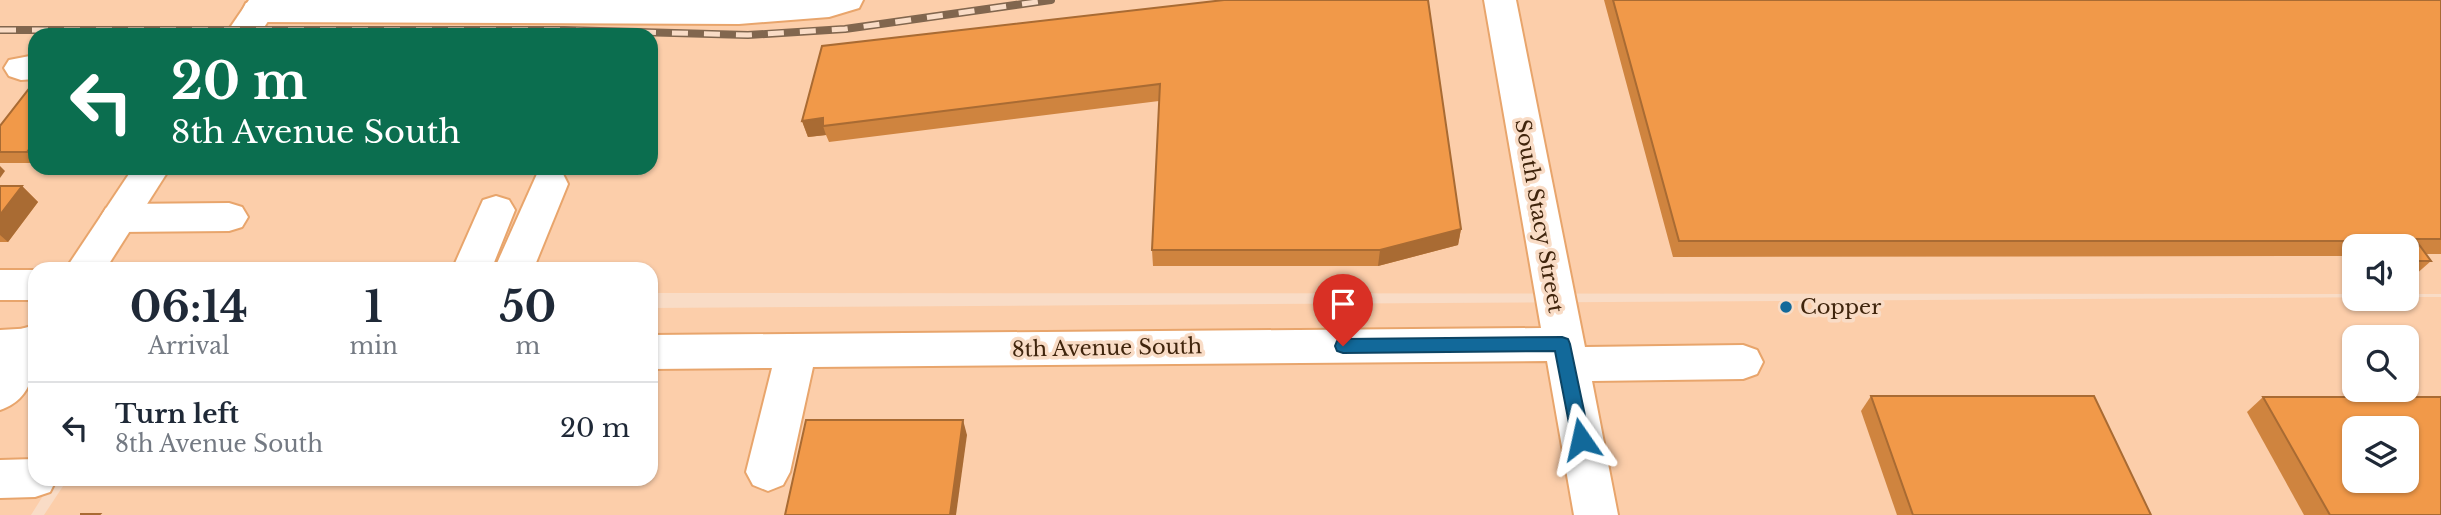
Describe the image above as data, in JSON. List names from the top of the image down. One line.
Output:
{"streets":{"street":["South Stacy Street","8th Avenue South"]},"crossings":[["South Stacy Street","8th Avenue South"]],"places":["Copper"],"page":{"turn":["20 m","8th Avenue South"],"eta":["06:14","Arrival","1","min","50","m"],"list":[{"name":"Turn left","note":"8th Avenue South","value":"20 m"}]}}
